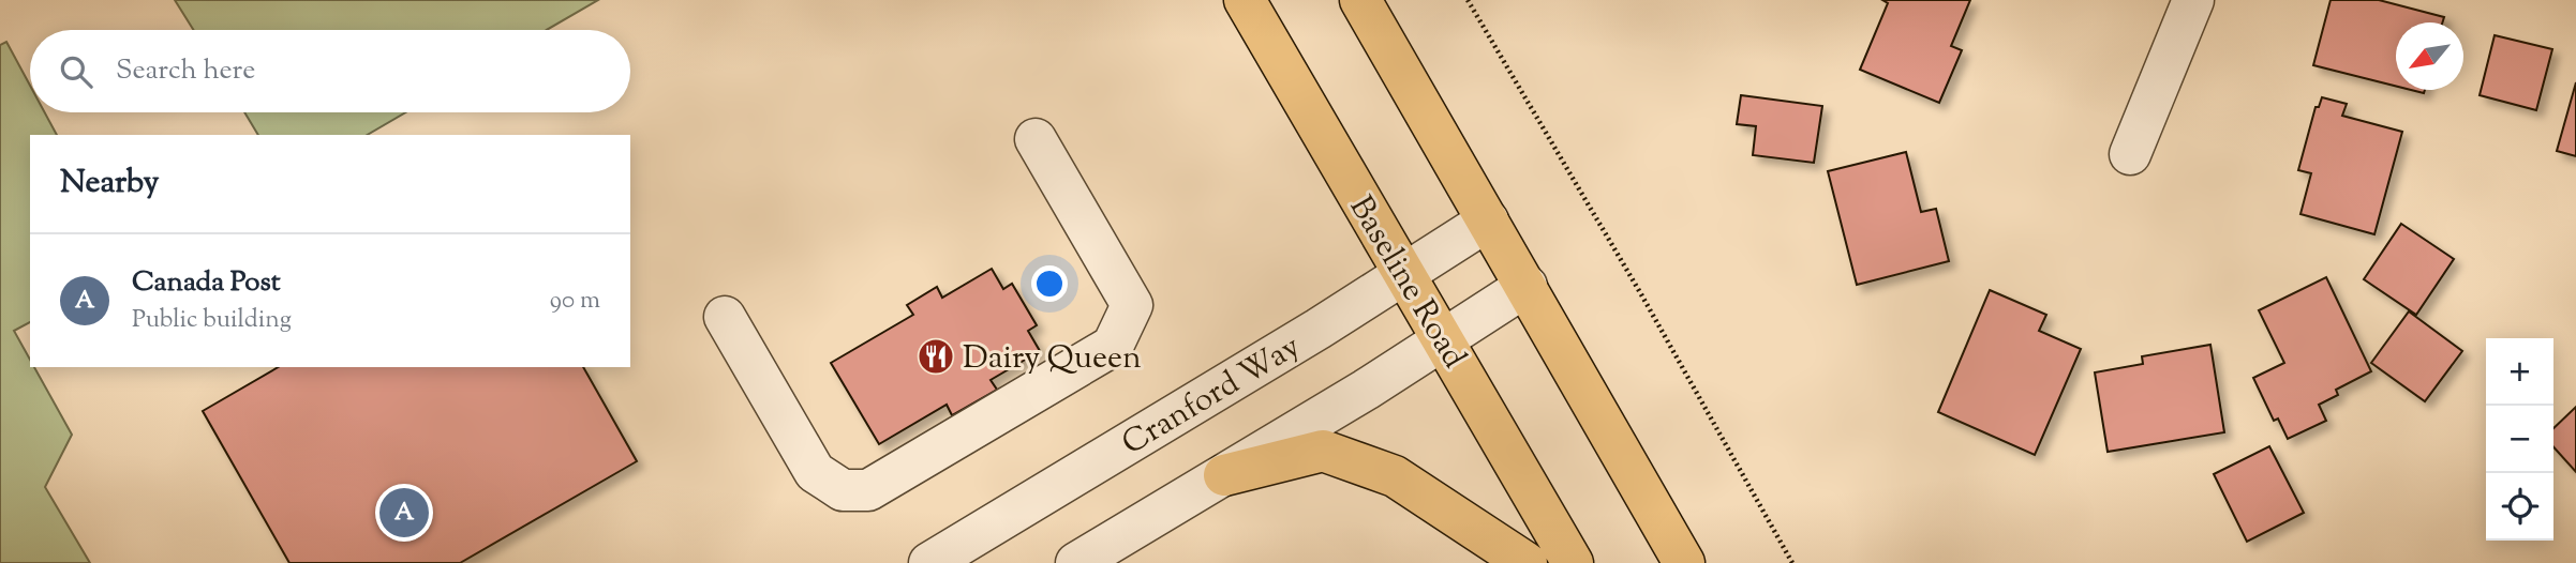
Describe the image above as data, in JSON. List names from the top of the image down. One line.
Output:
{"streets":{"main road":["Baseline Road"],"street":["Cranford Way"]},"crossings":[["Baseline Road","Cranford Way"]],"places":{"restaurant":["Dairy Queen"]},"north":"bottom left","page":{"search":"Search here","heading":"Nearby","list":[{"mark":"A","name":"Canada Post","note":"Public building","value":"90 m"}],"map_buttons":["+","−"],"pins":"A"}}
